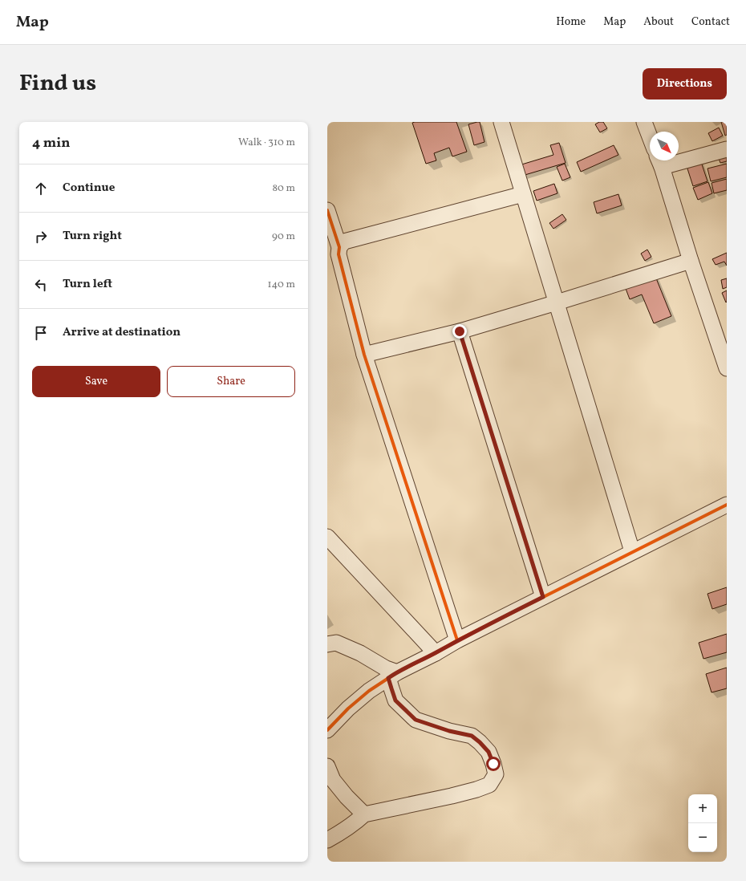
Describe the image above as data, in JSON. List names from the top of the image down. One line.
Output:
{"north":"bottom right","page":{"header":"Map","nav":["Home","Map","About","Contact"],"title":"Find us","buttons":["Directions",["Save","Share"]],"heading":["4 min","Walk · 310 m"],"list":[["Continue","80 m"],["Turn right","90 m"],["Turn left","140 m"],"Arrive at destination"],"map_buttons":["+","−"]}}
